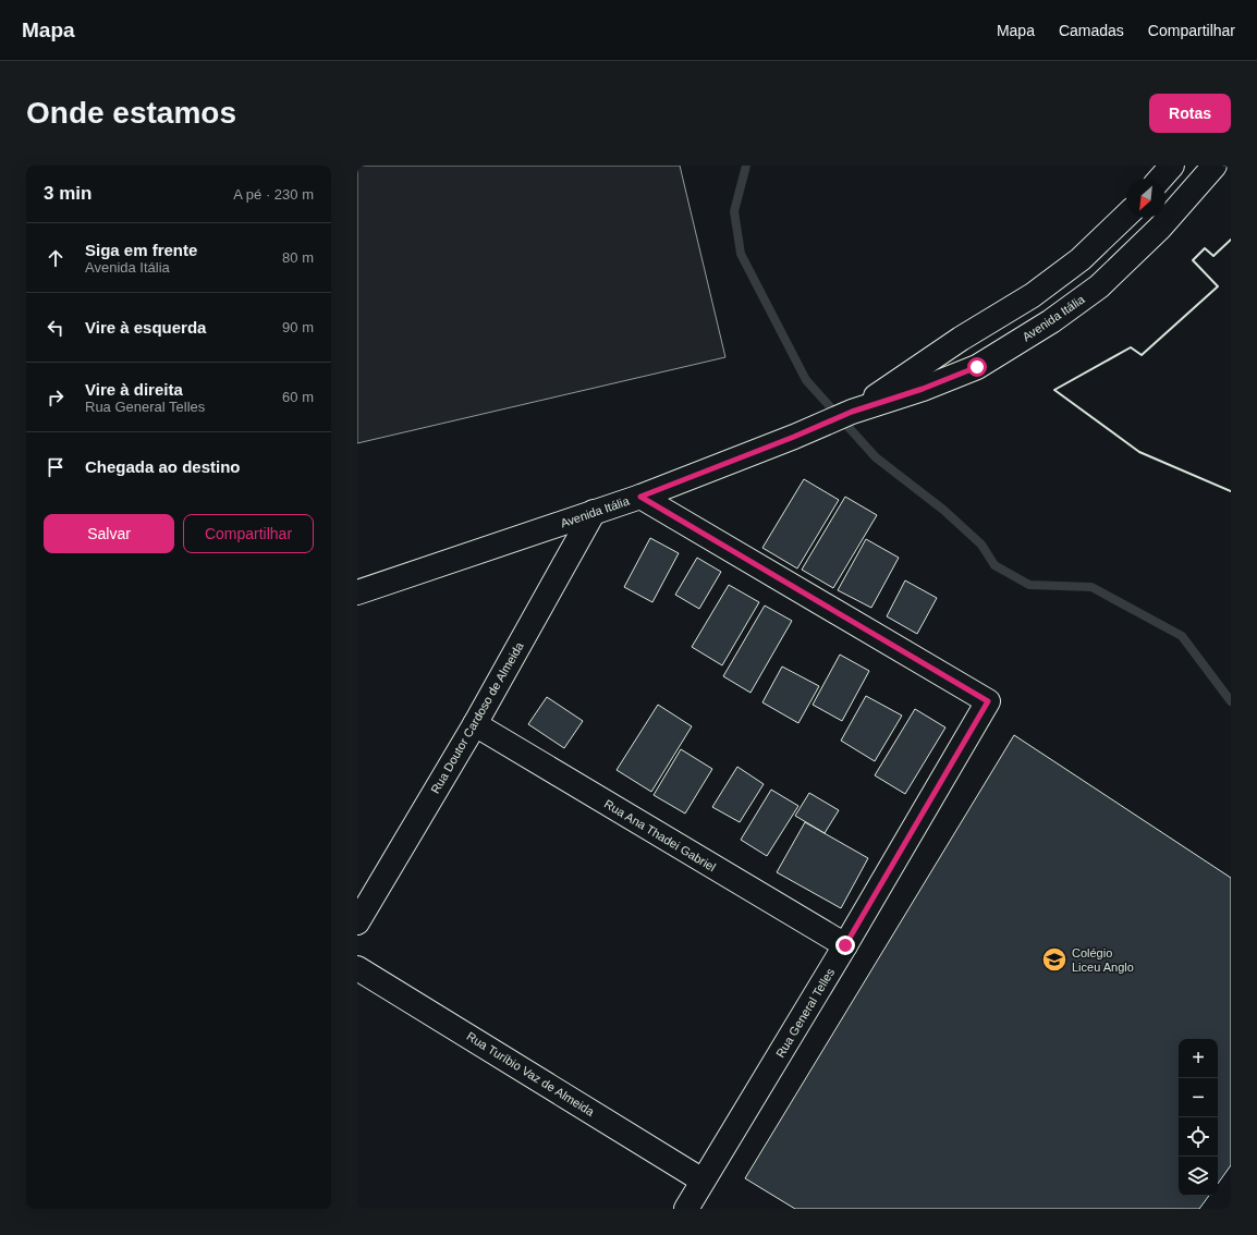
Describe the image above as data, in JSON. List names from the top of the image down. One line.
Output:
{"streets":{"street":["Avenida Itália","Rua Doutor Cardoso de Almeida","Rua Ana Thadei Gabriel","Rua General Telles","Rua Turíbio Vaz de Almeida"]},"crossings":[["Avenida Itália","Rua Doutor Cardoso de Almeida"],["Avenida Itália","Rua General Telles"],["Rua Doutor Cardoso de Almeida","Rua Ana Thadei Gabriel"],["Rua Ana Thadei Gabriel","Rua General Telles"],["Rua General Telles","Rua Turíbio Vaz de Almeida"]],"places":{"school or university":["Colégio Liceu Anglo"]},"north":"bottom left","page":{"header":"Mapa","nav":["Mapa","Camadas","Compartilhar"],"buttons":["Rotas",["Salvar","Compartilhar"]],"title":"Onde estamos","heading":["3 min","A pé · 230 m"],"list":[["Siga em frente","Avenida Itália","80 m"],["Vire à esquerda","90 m"],["Vire à direita","Rua General Telles","60 m"],"Chegada ao destino"],"map_buttons":["+","−"]}}
